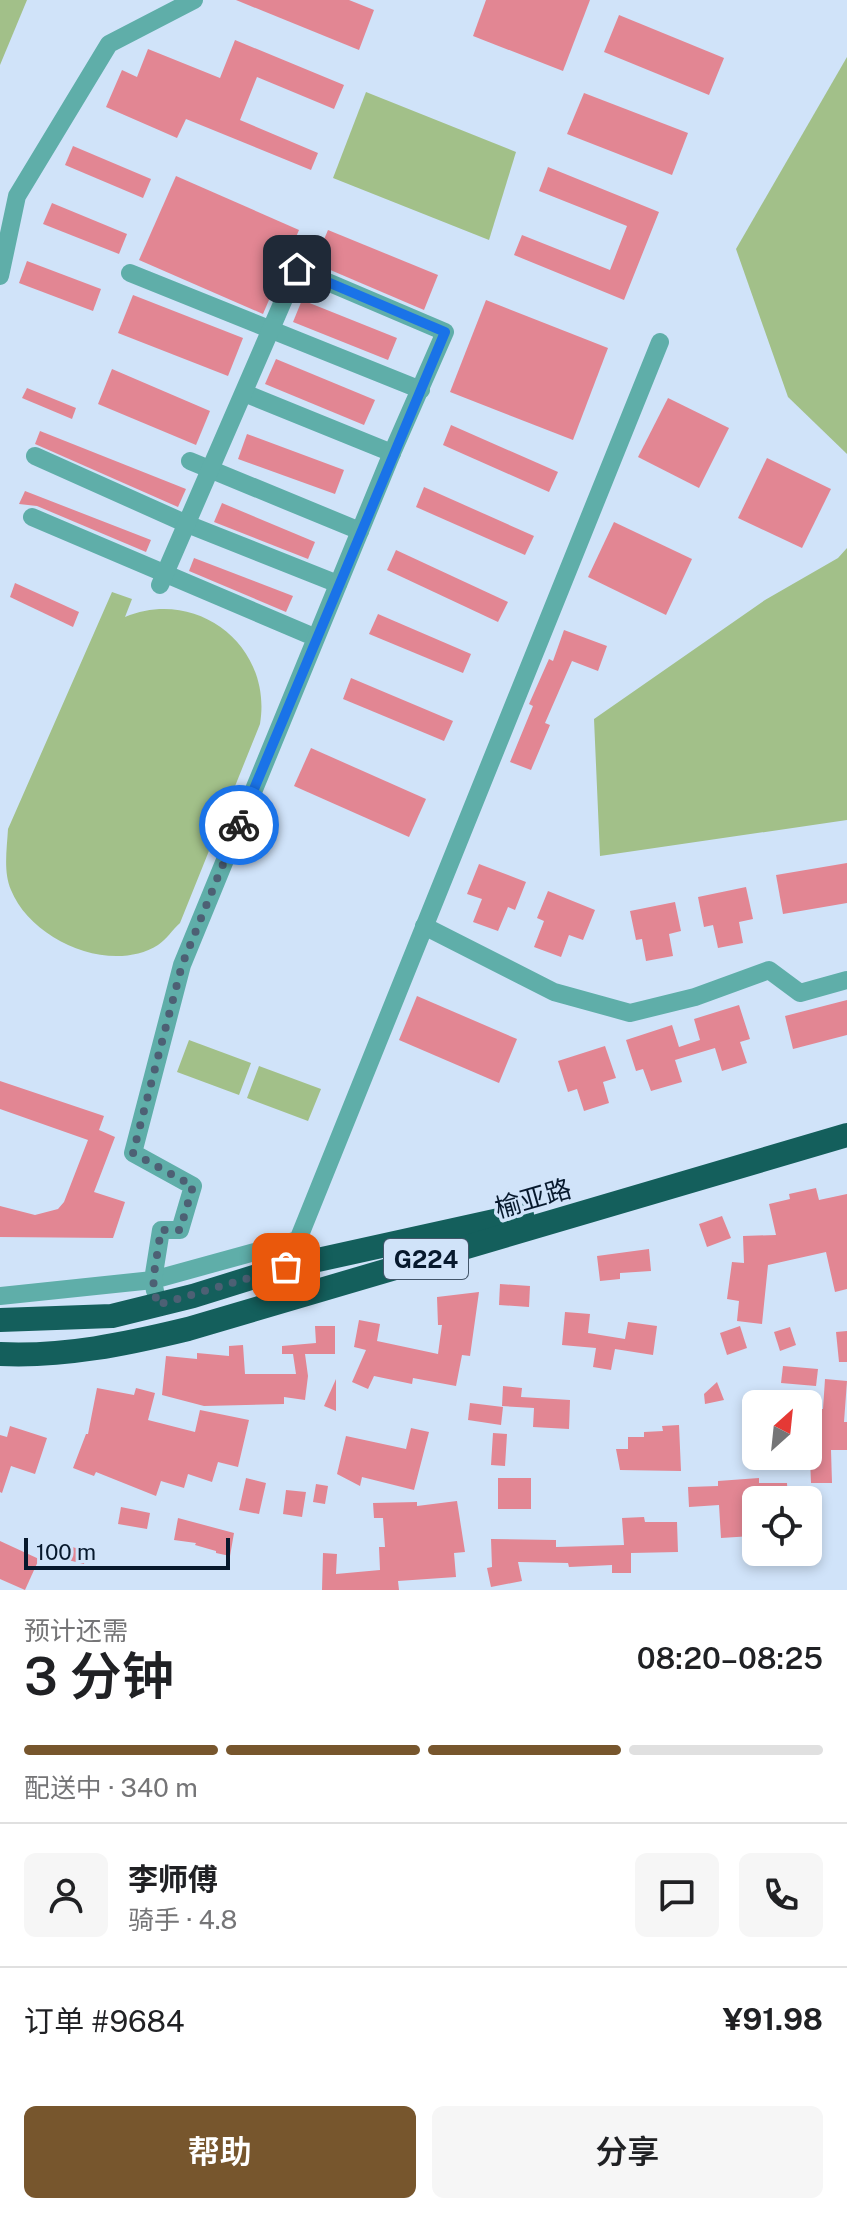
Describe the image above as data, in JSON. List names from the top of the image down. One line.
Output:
{"streets":{"highway":["榆亚路","G224"]},"scale_bar":"100 m","north":"top right","page":{"scale":"100 m","heading":["3 分钟","预计还需","08:20–08:25"],"panel":["李师傅","骑手 · 4.8","订单 #9684","¥91.98"],"bar":"配送中 · 340 m","buttons":["帮助","分享"]}}
